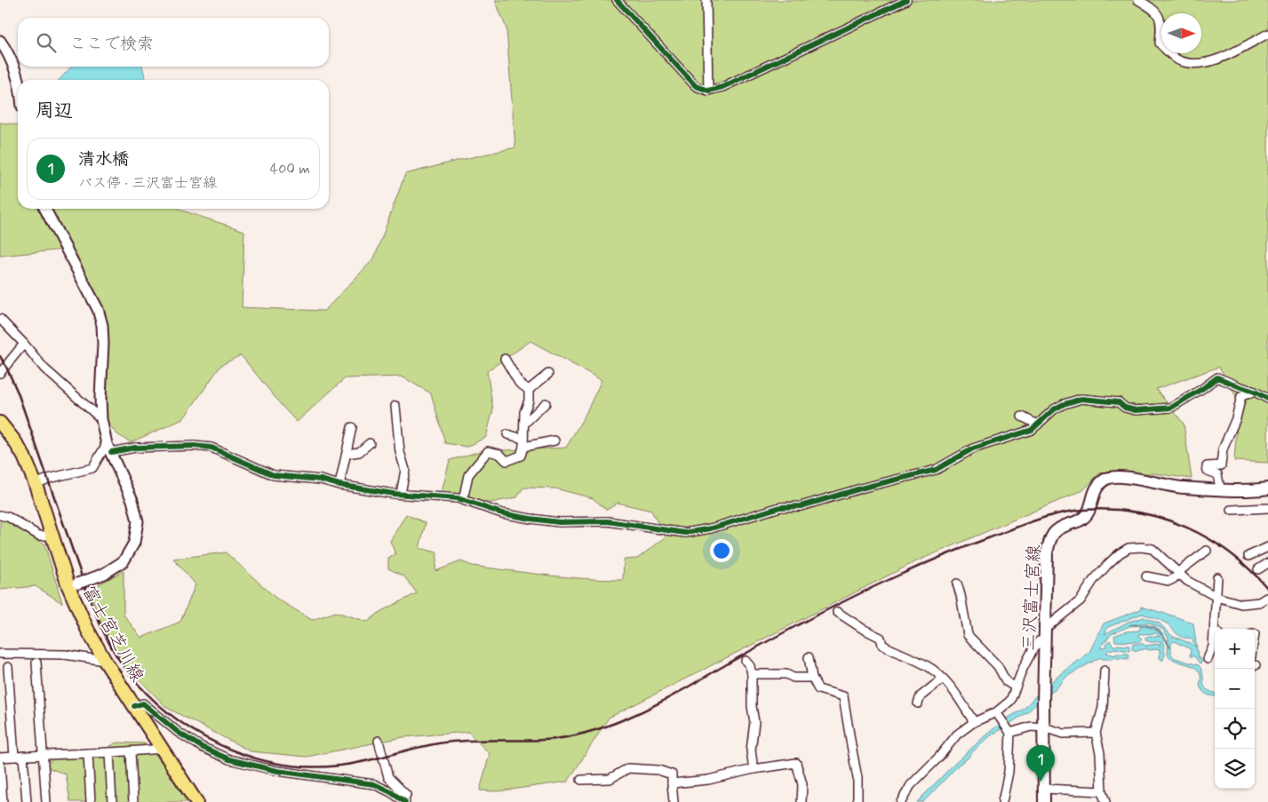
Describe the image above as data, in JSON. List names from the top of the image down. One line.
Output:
{"streets":{"main road":["三沢富士宮線","富士宮芝川線"]},"north":"right","page":{"search":"ここで検索","heading":"周辺","list":[{"mark":"1","name":"清水橋","note":"バス停 · 三沢富士宮線","value":"400 m"}],"map_buttons":["+","−"],"pins":"1"}}
